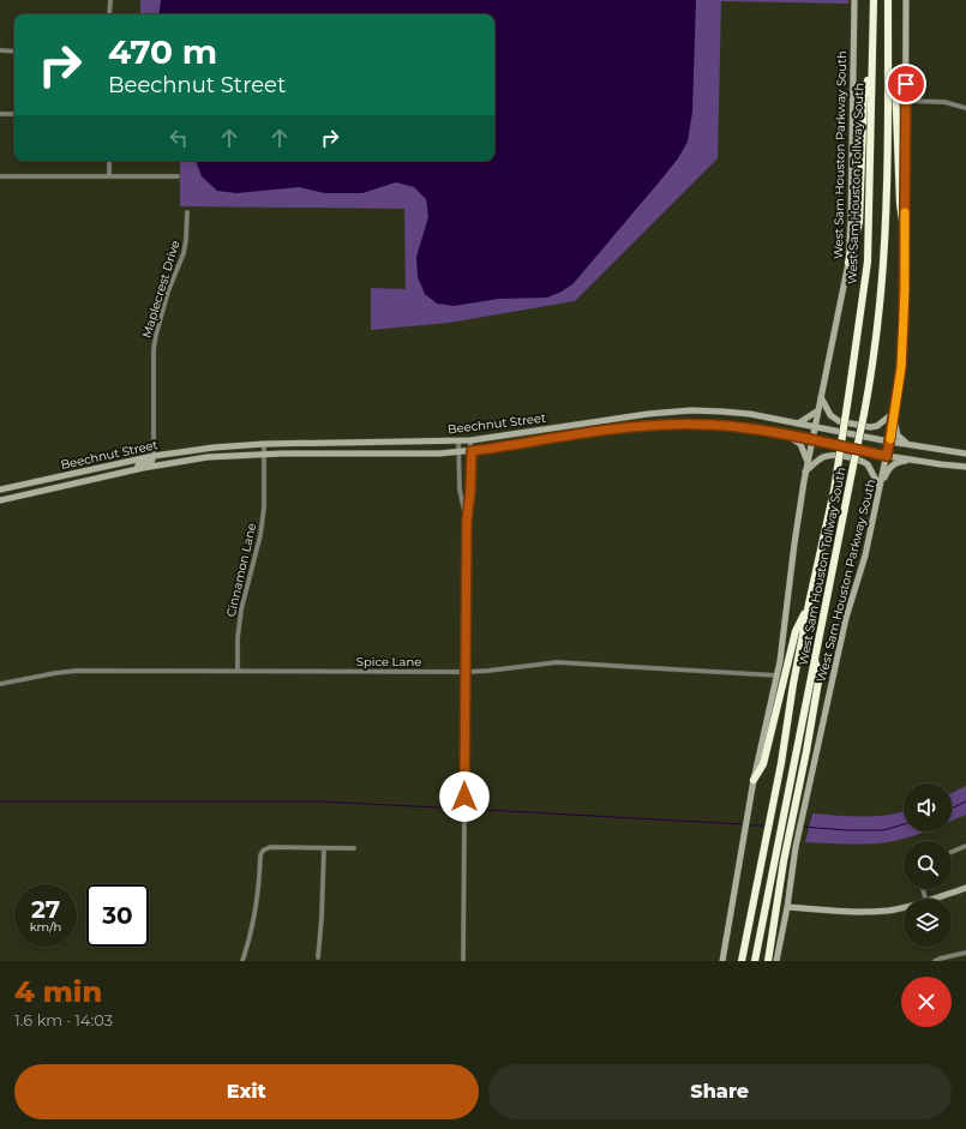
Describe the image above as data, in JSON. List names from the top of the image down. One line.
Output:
{"streets":{"highway":["West Sam Houston Tollway South"],"main road":["West Sam Houston Parkway South","Beechnut Street"],"street":["Maplecrest Drive","Cinnamon Lane","Spice Lane"]},"crossings":[["West Sam Houston Parkway South","Beechnut Street"],["West Sam Houston Parkway South","Spice Lane"],["Maplecrest Drive","Beechnut Street"],["Beechnut Street","Cinnamon Lane"],["Cinnamon Lane","Spice Lane"]],"page":{"turn":["470 m","Beechnut Street"],"speed":"27 km/h","limit":"30","heading":["4 min","1.6 km · 14:03"],"buttons":["Exit","Share"]}}
